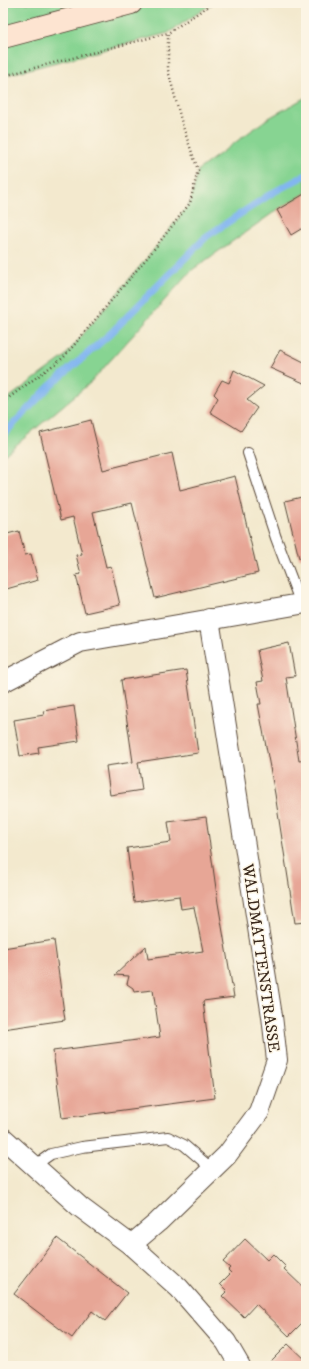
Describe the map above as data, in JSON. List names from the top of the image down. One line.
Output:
{"streets":{"street":["WALDMATTENSTRASSE"]}}
